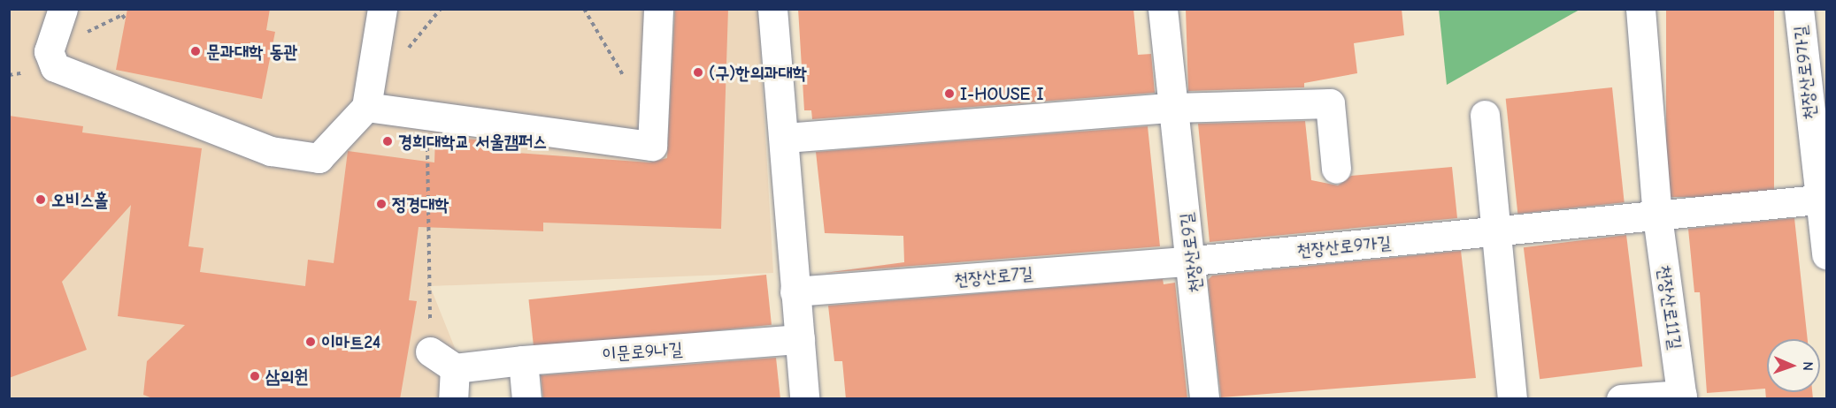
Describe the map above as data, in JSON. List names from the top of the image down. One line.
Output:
{"streets":{"street":["천장산로9가길","천장산로9길","천장산로7길","천장산로11길","이문로9나길"]},"crossings":[["천장산로9가길","천장산로9길"],["천장산로9가길","천장산로7길"],["천장산로9가길","천장산로11길"],["천장산로9길","천장산로7길"]],"places":["문과대학 동관","(구)한의과대학","I-HOUSE I","경희대학교 서울캠퍼스","오비스홀","정경대학","이마트24","삼의원"],"north":"right"}
